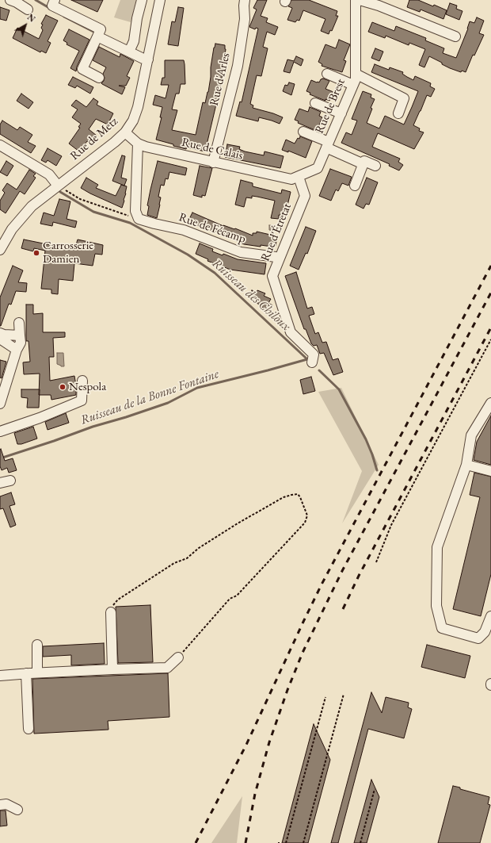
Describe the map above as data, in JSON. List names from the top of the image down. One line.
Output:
{"streets":{"street":["Rue d'Arles","Rue de Brest","Rue de Metz","Rue de Calais","Rue de Fécamp","Rue d'Étretat"]},"crossings":[["Rue d'Arles","Rue de Calais"],["Rue de Brest","Rue de Calais"],["Rue de Brest","Rue d'Étretat"],["Rue de Metz","Rue de Calais"],["Rue de Calais","Rue d'Étretat"],["Rue de Fécamp","Rue d'Étretat"]],"water":["Ruisseau des Chiloux","Ruisseau de la Bonne Fontaine"],"places":["Carrosserie Damien","Nespola"],"north":"top right"}
